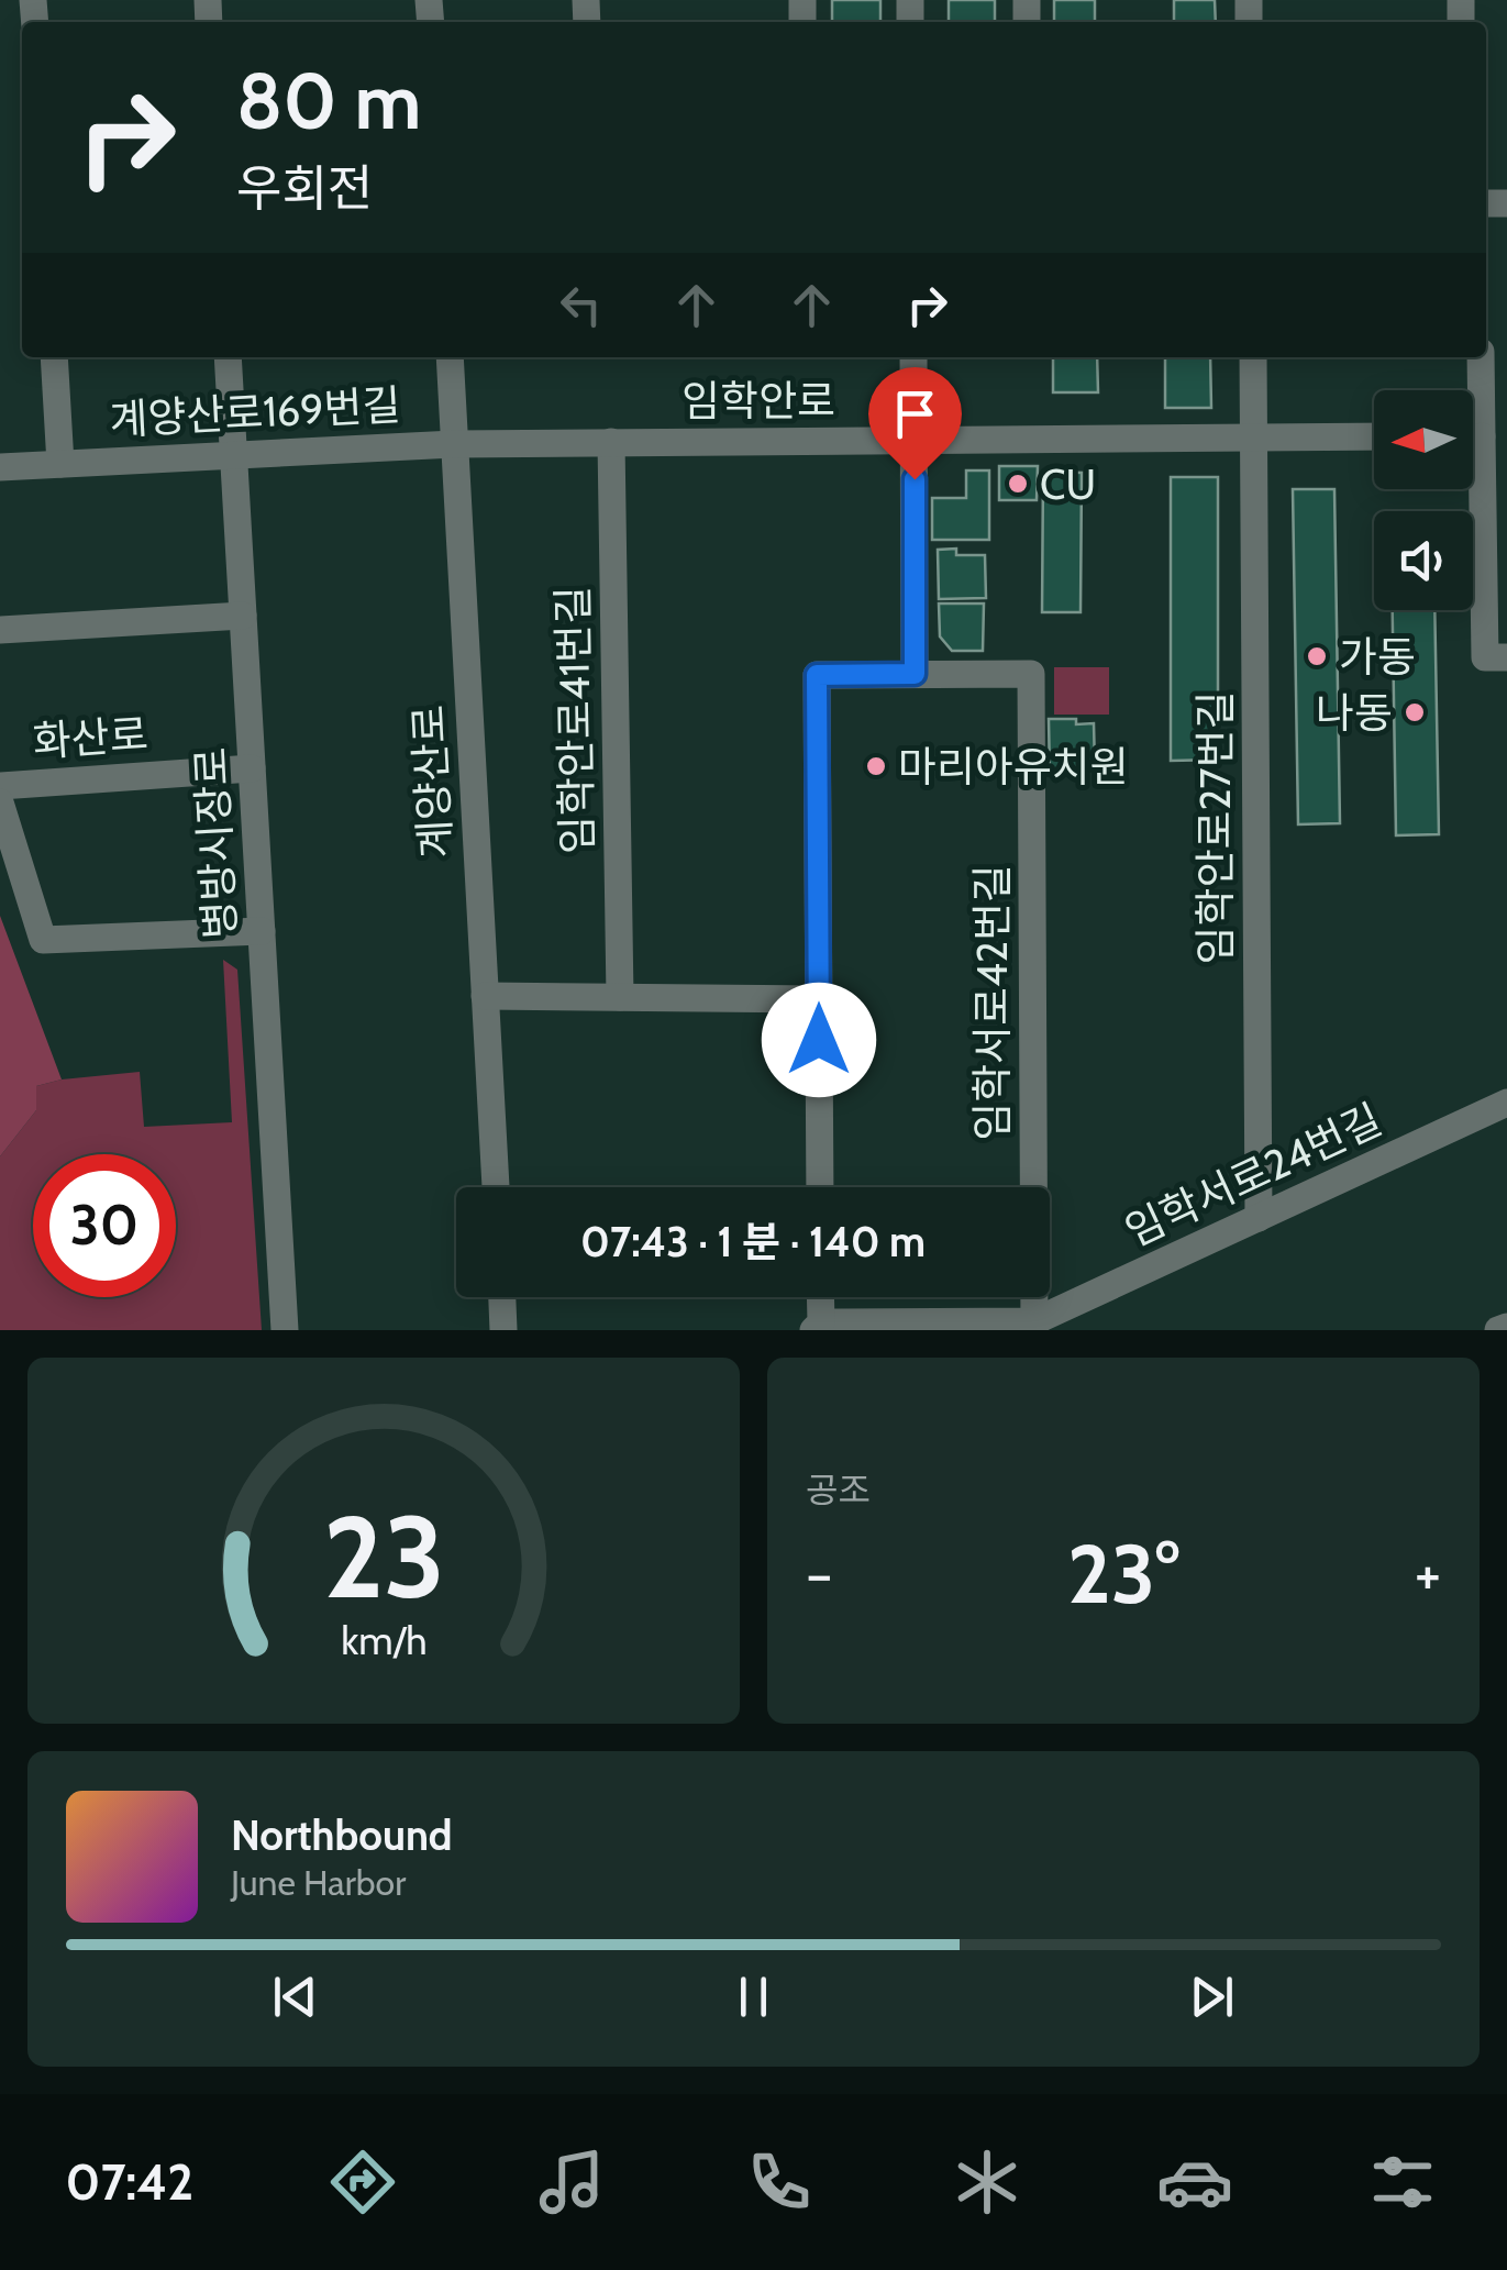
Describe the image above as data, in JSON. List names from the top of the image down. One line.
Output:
{"streets":{"street":["임학안로","계양산로169번길","임학안로41번길","화산로","계양산로","임학안로27번길","병방시장로","임학서로42번길","임학서로24번길"]},"crossings":[["임학안로","계양산로169번길"],["임학안로","임학안로41번길"],["임학안로","계양산로"],["임학안로","임학안로27번길"],["계양산로169번길","계양산로"],["계양산로169번길","병방시장로"],["화산로","병방시장로"],["임학안로27번길","임학서로24번길"],["임학서로42번길","임학서로24번길"]],"places":["CU","가동","나동","마리아유치원"],"north":"left","page":{"turn":["80 m","우회전"],"limit":"30","trip":"07:43 · 1 분 · 140 m","tile":"공조","heat":["−","23°","+"],"song":["Northbound","June Harbor"],"tabs":"07:42","gauge":["23","km/h"]}}
